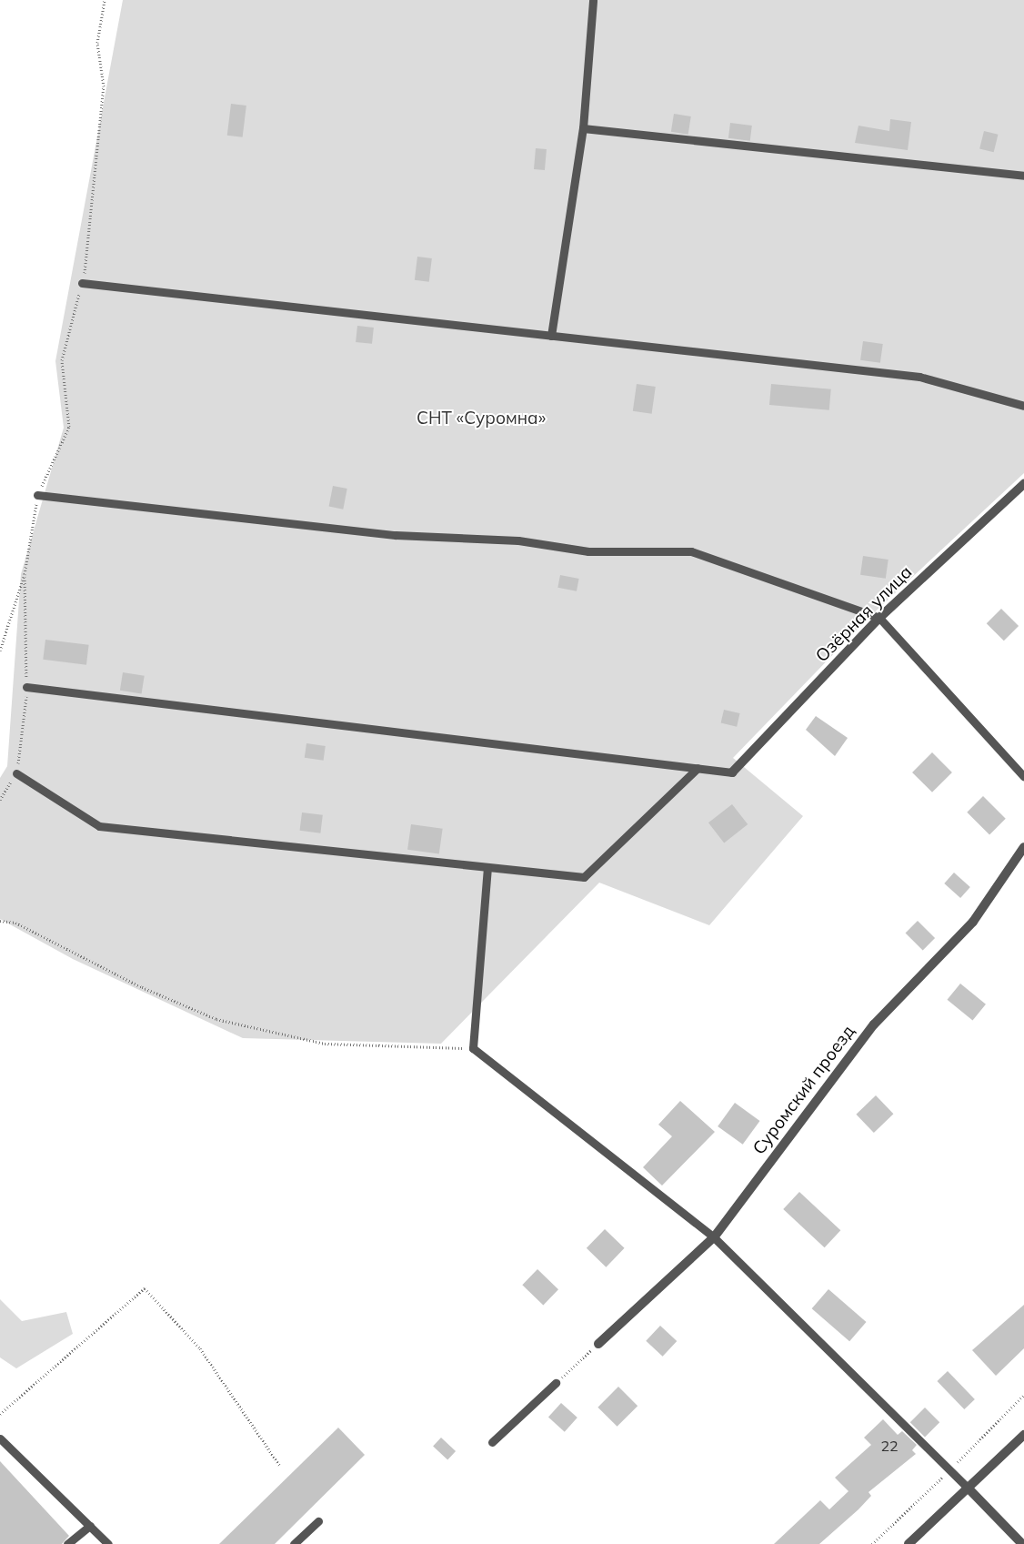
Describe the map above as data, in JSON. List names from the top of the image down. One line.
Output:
{"streets":{"street":["Озёрная улица","Суромский проезд"]},"parks":["СНТ «Суромна»"],"house_numbers":["22"]}
